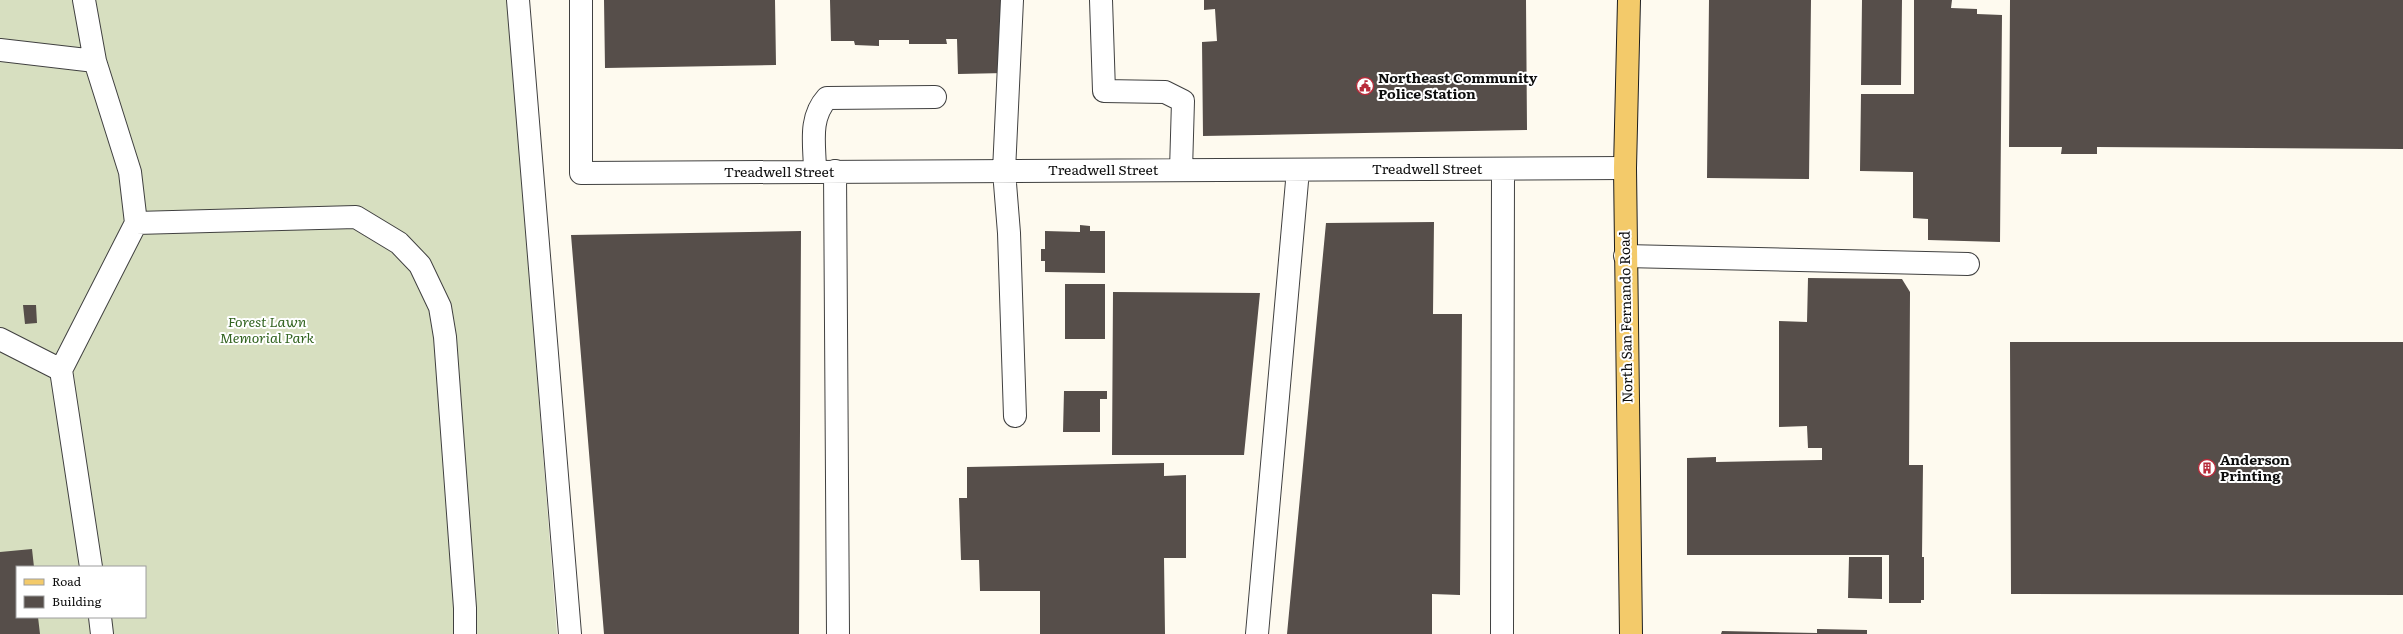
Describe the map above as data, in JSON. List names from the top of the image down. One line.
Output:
{"streets":{"main road":["North San Fernando Road"],"street":["Treadwell Street"]},"crossings":[["Treadwell Street","North San Fernando Road"]],"parks":["Forest Lawn Memorial Park"],"places":{"public building":["Northeast Community Police Station"],"building":["Anderson Printing"]},"legend":["Road","Building"]}
